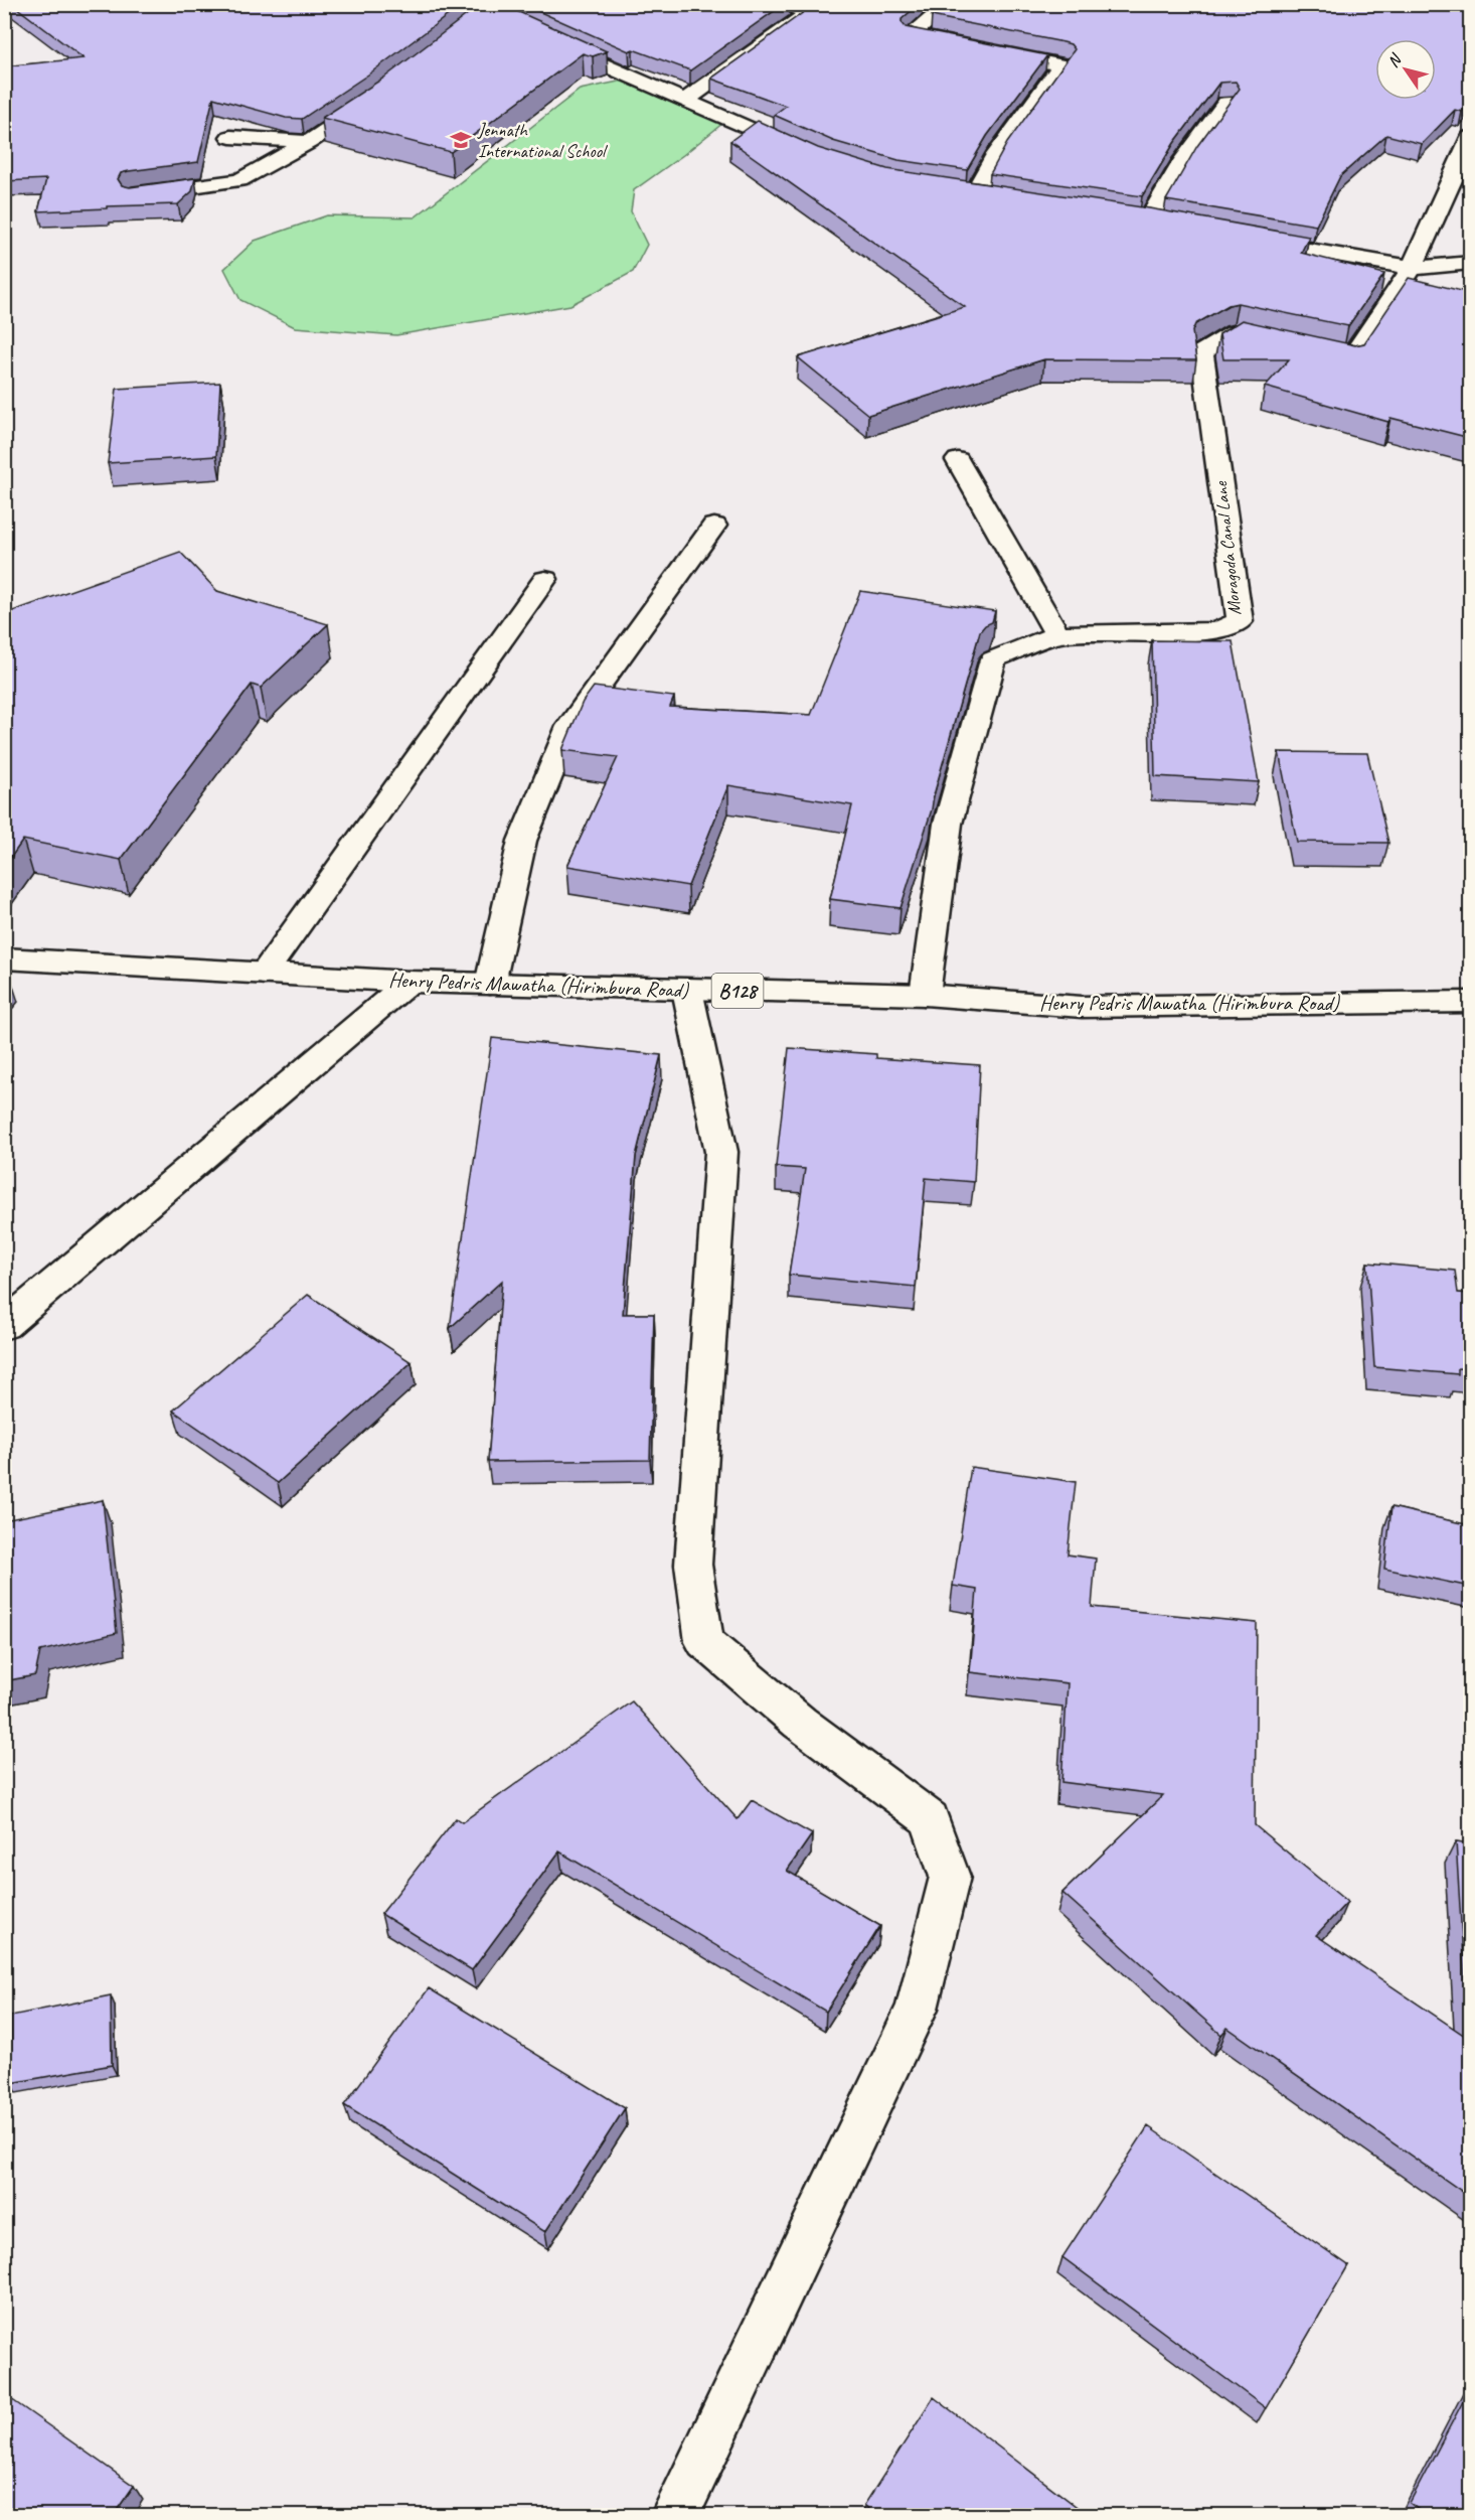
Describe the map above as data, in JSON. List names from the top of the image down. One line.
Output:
{"streets":{"street":["Moragoda Canal Lane","Henry Pedris Mawatha (Hirimbura Road)","B128"]},"crossings":[["Moragoda Canal Lane","Henry Pedris Mawatha (Hirimbura Road)"]],"places":{"school or university":["Jennath International School"]},"north":"top left"}
